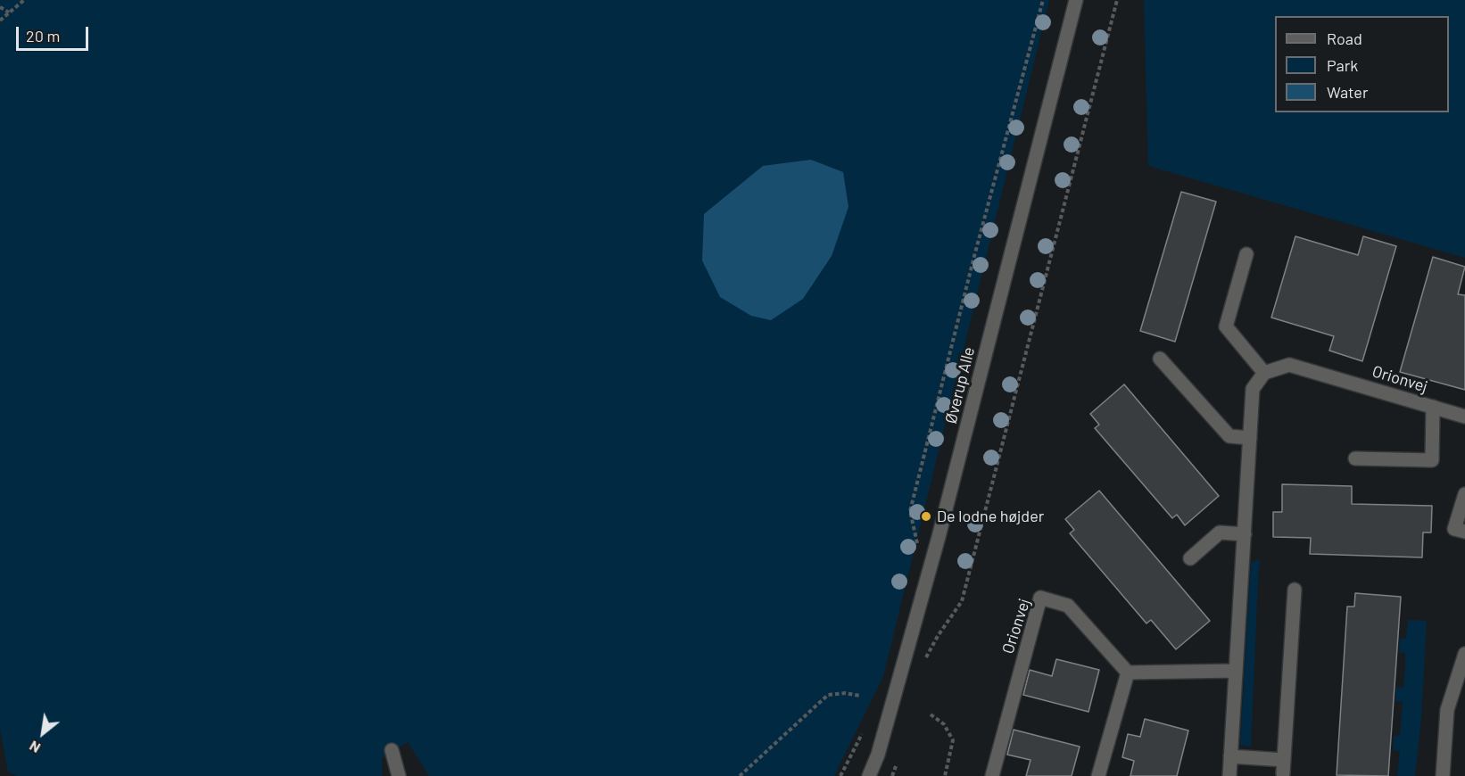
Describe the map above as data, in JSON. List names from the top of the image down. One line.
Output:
{"streets":{"street":["Orionvej","Øverup Alle"]},"places":["De lodne højder"],"legend":["Road","Park","Water"],"scale_bar":"20 m","north":"bottom left"}
